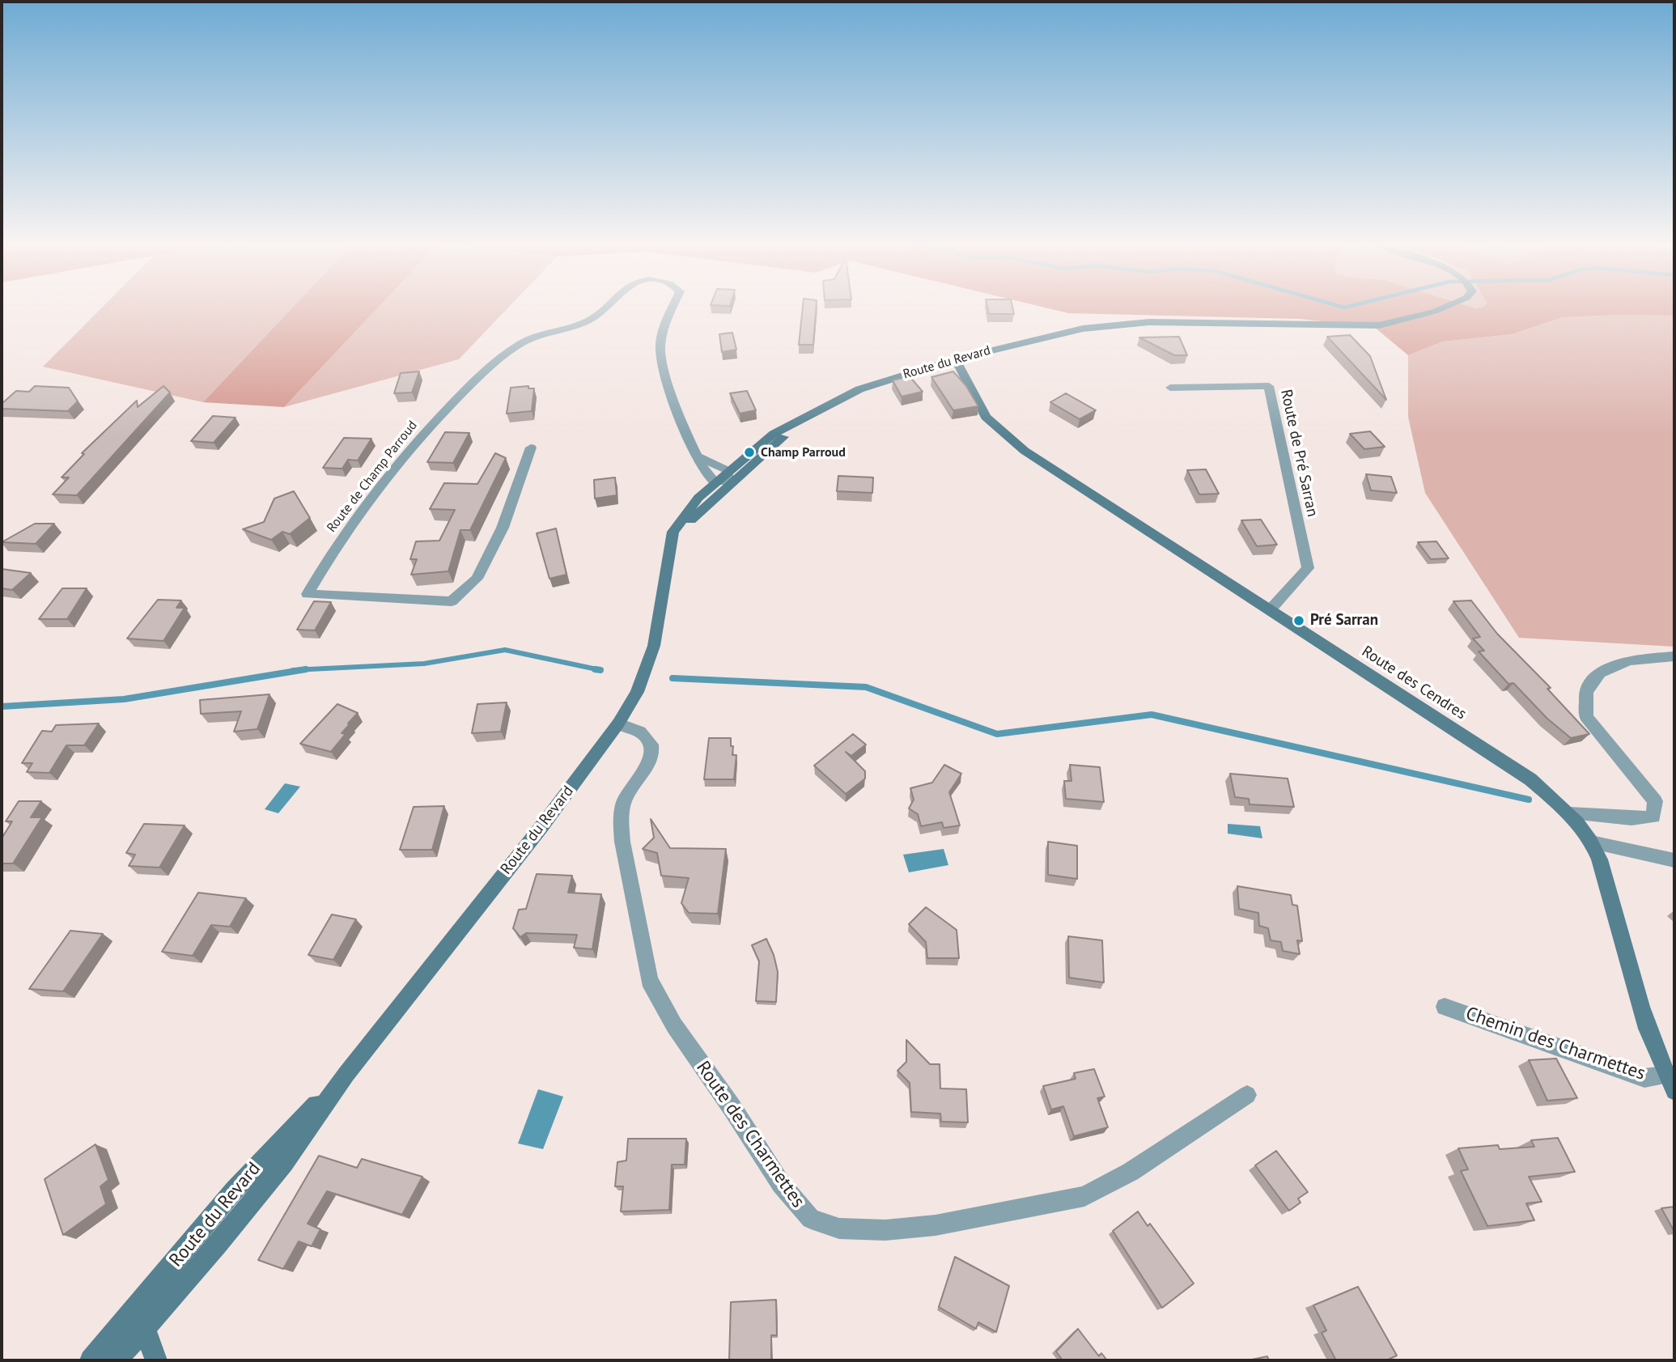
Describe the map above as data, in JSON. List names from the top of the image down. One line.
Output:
{"streets":{"main road":["Route du Revard","Route des Cendres"],"street":["Route de Pré Sarran","Route de Champ Parroud","Chemin des Charmettes","Route des Charmettes"]},"crossings":[["Route du Revard","Route de Champ Parroud"],["Route du Revard","Route des Cendres"],["Route du Revard","Route des Charmettes"],["Route de Pré Sarran","Route des Cendres"],["Route des Cendres","Chemin des Charmettes"]],"places":["Champ Parroud","Pré Sarran"]}
